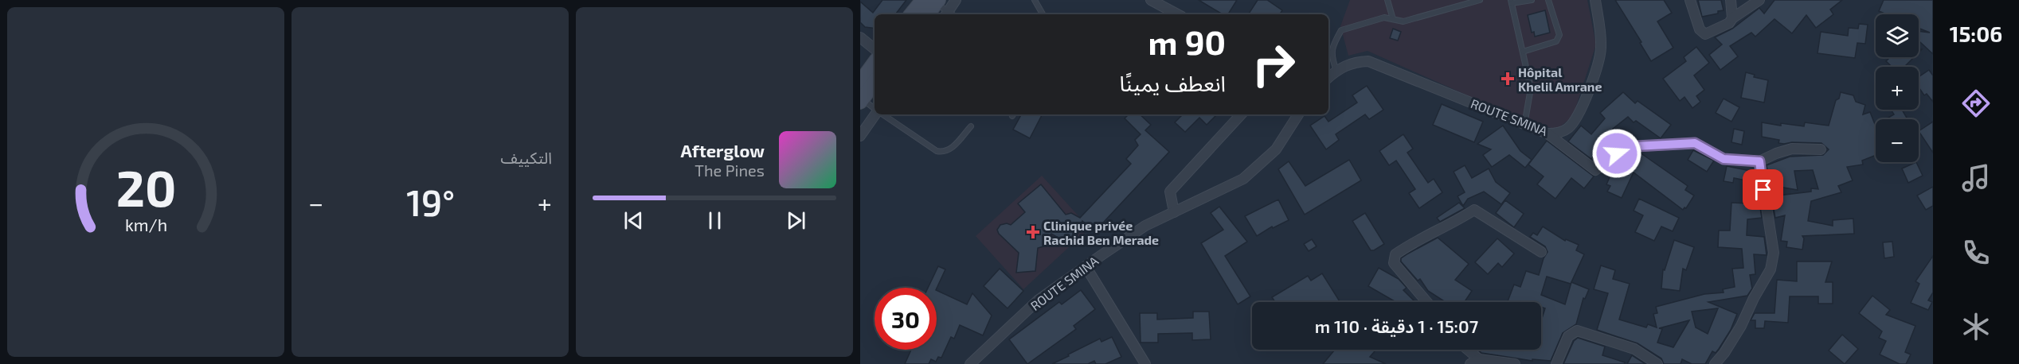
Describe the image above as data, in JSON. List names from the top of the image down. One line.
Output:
{"streets":{"street":["ROUTE SMINA"]},"places":{"health":["Hôpital Khelil Amrane","Clinique privée Rachid Ben Merade"]},"page":{"tabs":"15:06","tile":"التكييف","map_buttons":["+","−"],"turn":["90 m","انعطف يمينًا"],"song":["Afterglow","The Pines"],"heat":["−","19°","+"],"limit":"30","trip":"15:07 · 1 دقيقة · 110 m","gauge":["20","km/h"]}}
